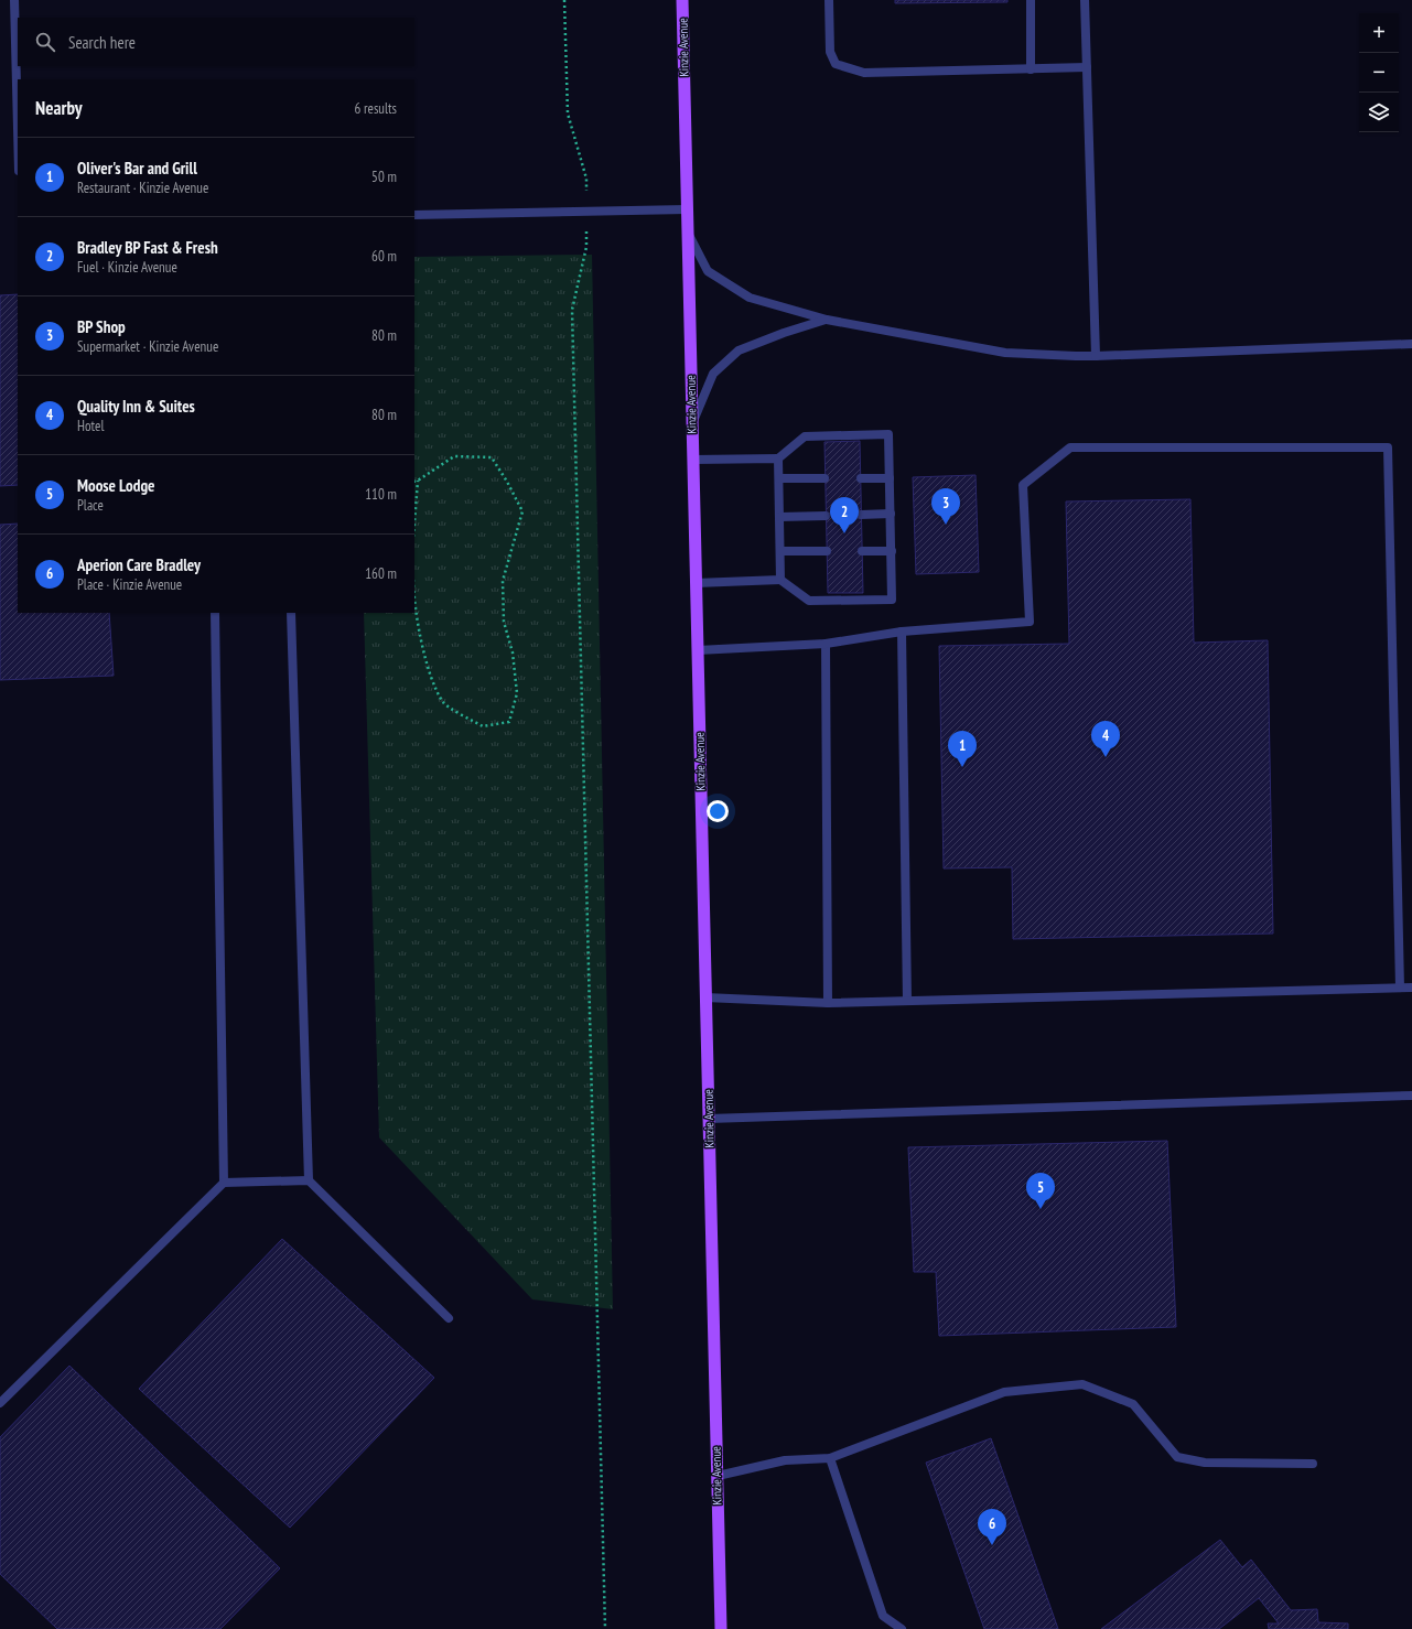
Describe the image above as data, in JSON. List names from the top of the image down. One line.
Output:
{"streets":{"main road":["Kinzie Avenue"]},"page":{"map_buttons":["+","−"],"search":"Search here","heading":["Nearby","6 results"],"list":[{"mark":"1","name":"Oliver's Bar and Grill","note":"Restaurant · Kinzie Avenue","value":"50 m"},{"mark":"2","name":"Bradley BP Fast & Fresh","note":"Fuel · Kinzie Avenue","value":"60 m"},{"mark":"3","name":"BP Shop","note":"Supermarket · Kinzie Avenue","value":"80 m"},{"mark":"4","name":"Quality Inn & Suites","note":"Hotel","value":"80 m"},{"mark":"5","name":"Moose Lodge","note":"Place","value":"110 m"},{"mark":"6","name":"Aperion Care Bradley","note":"Place · Kinzie Avenue","value":"160 m"}],"pins":["3","2","4","1","5","6"]}}
